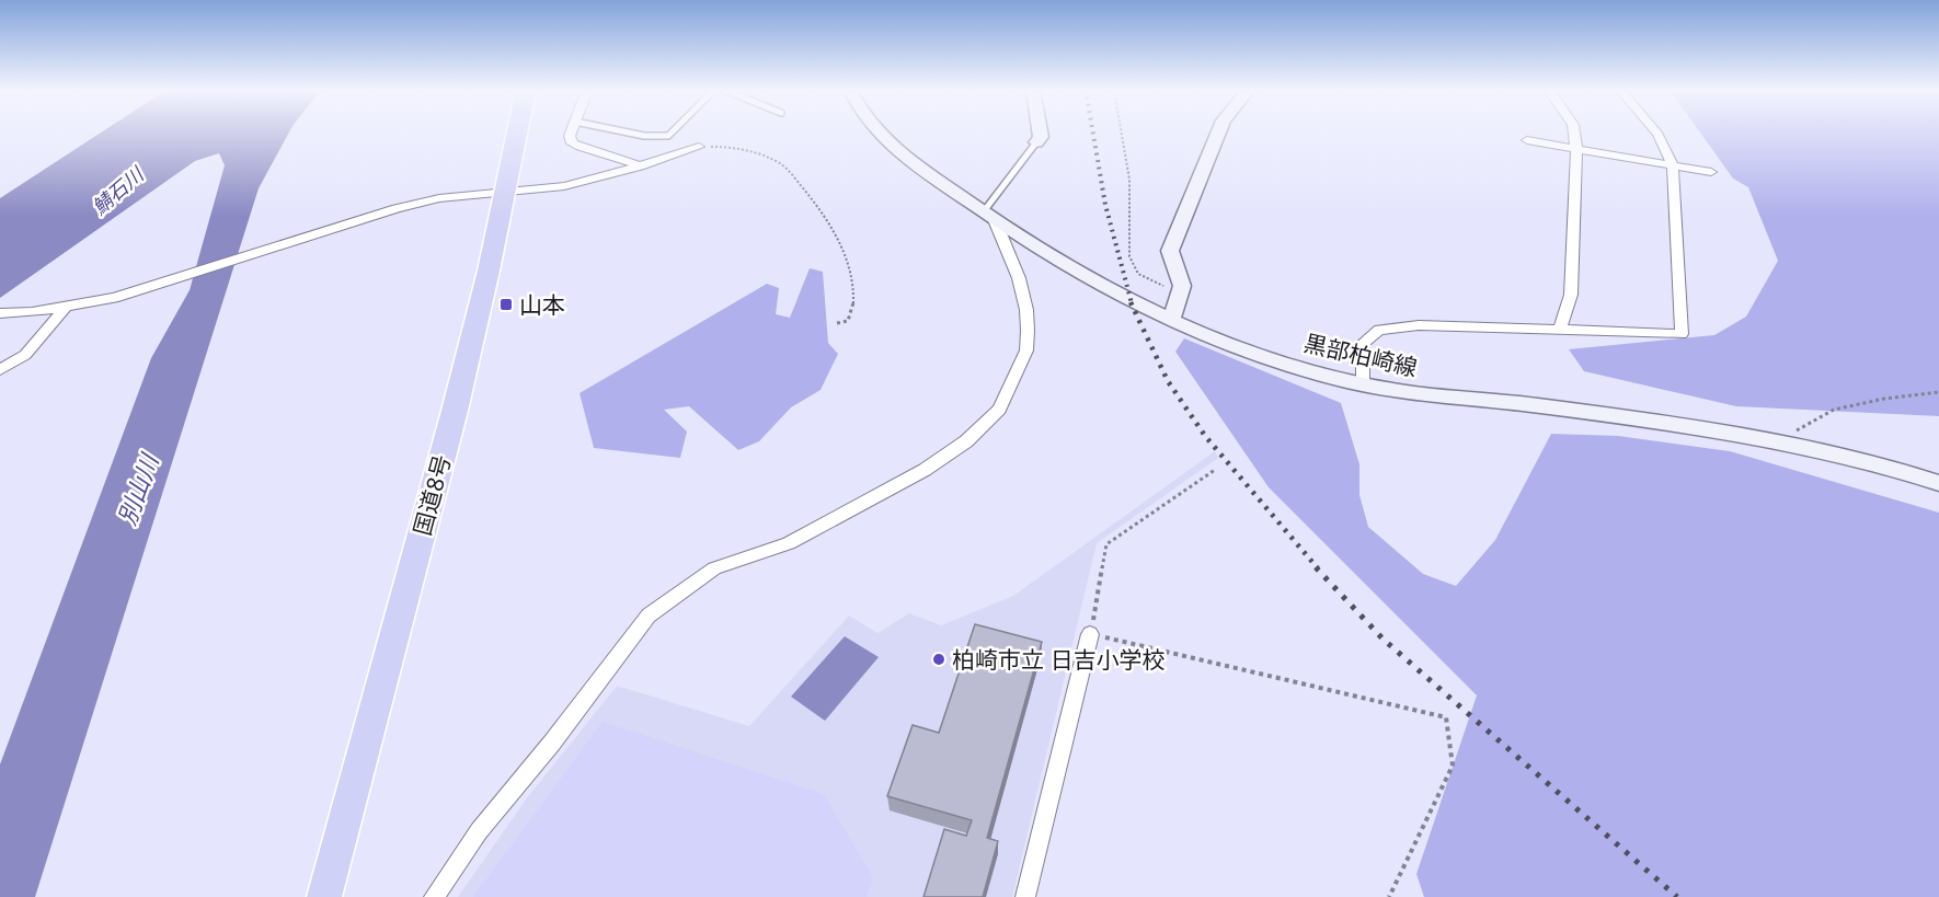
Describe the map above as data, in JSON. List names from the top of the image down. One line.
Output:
{"streets":{"highway":["国道8号"],"main road":["黒部柏崎線"]},"water":["鯖石川","別山川"],"places":{"transit":["山本"],"other":["柏崎市立 日吉小学校"]}}
